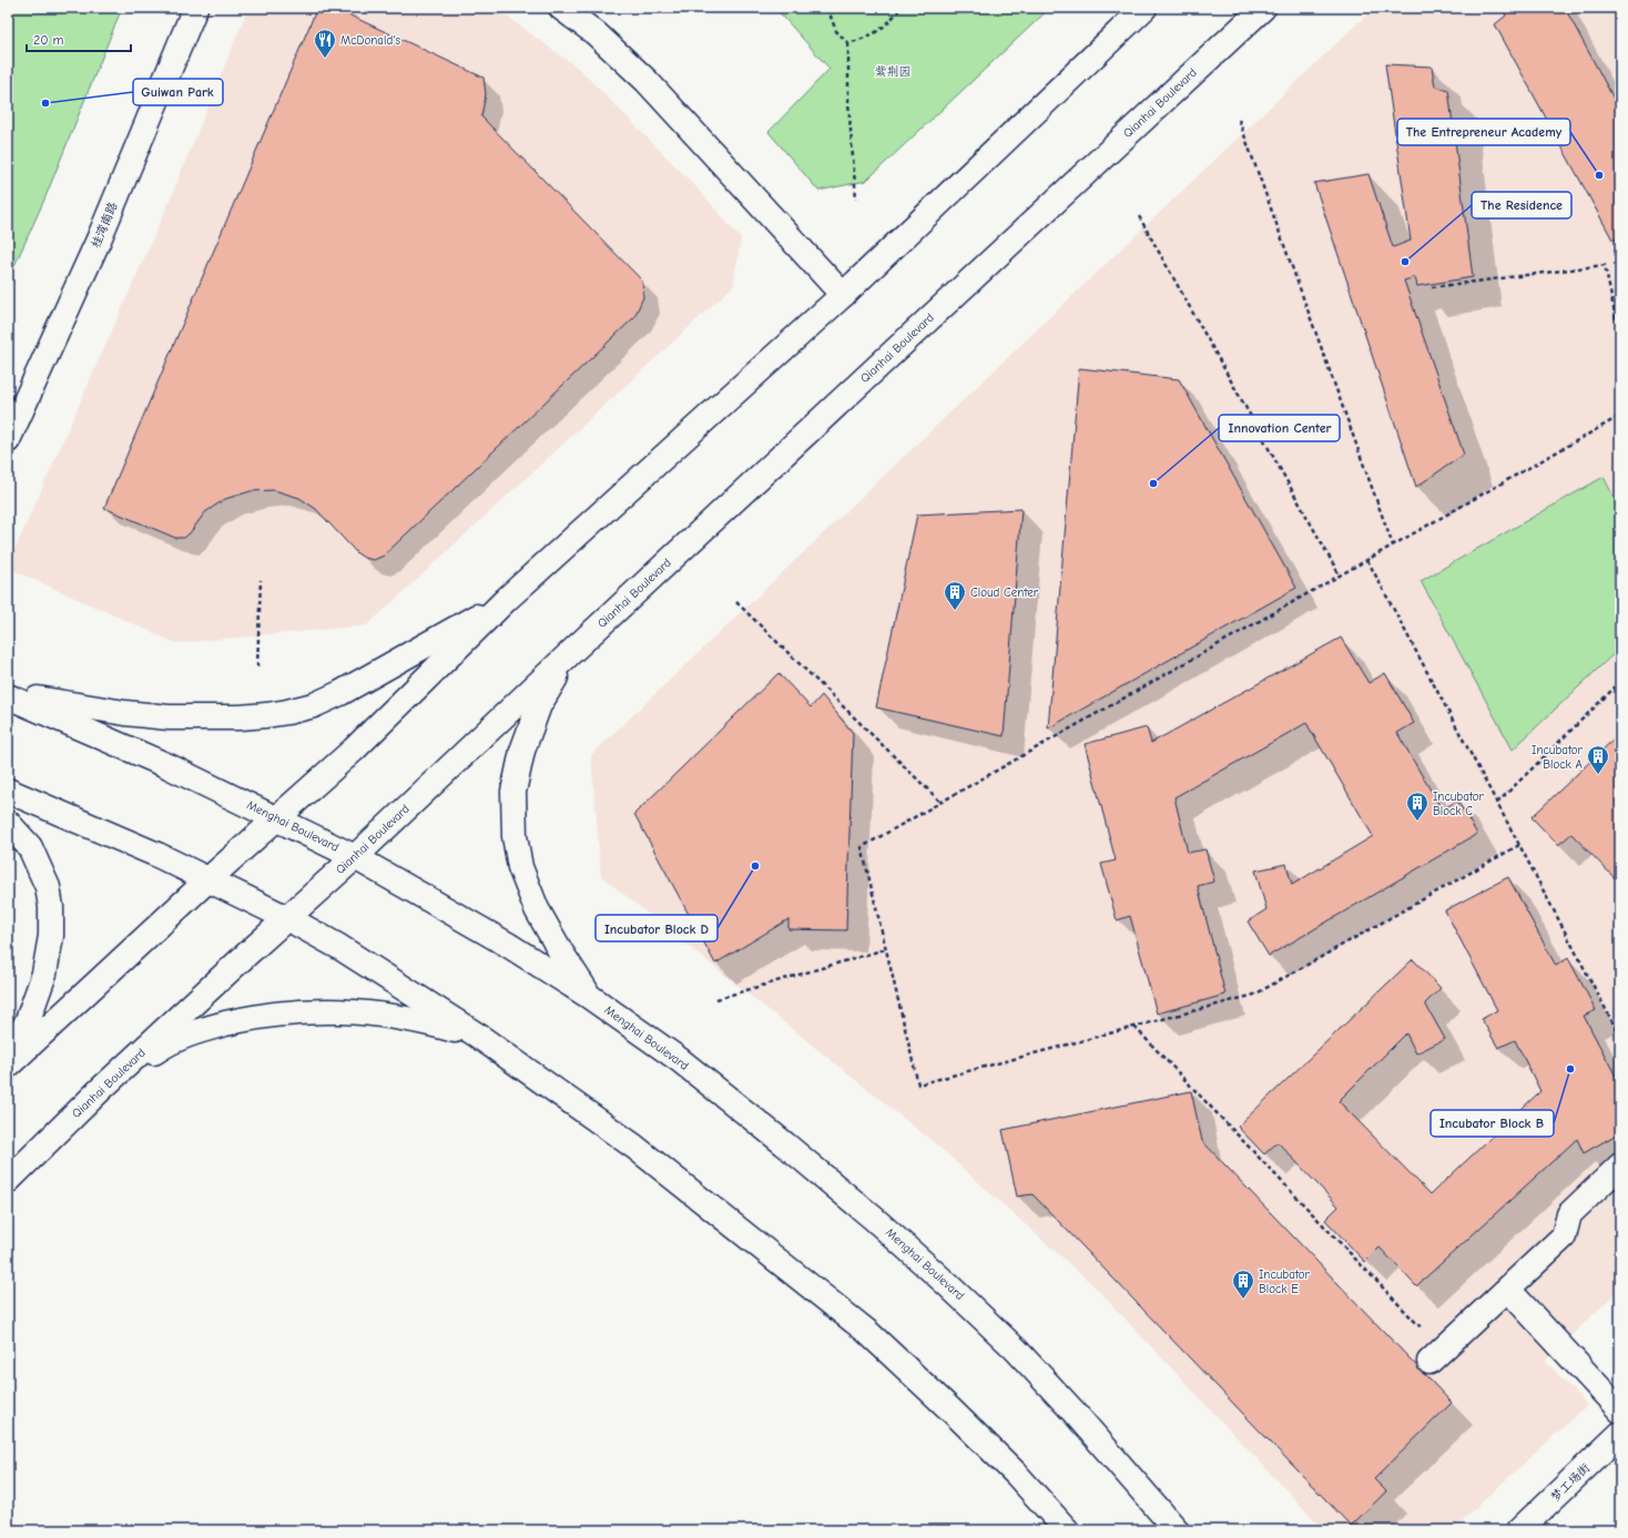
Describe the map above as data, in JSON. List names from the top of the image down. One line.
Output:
{"streets":{"main road":["Qianhai Boulevard","桂湾南路","Menghai Boulevard","梦工场街"]},"crossings":[["Qianhai Boulevard","Menghai Boulevard"]],"parks":["紫荆园"],"places":{"restaurant":["McDonald's"],"other":["Guiwan Park","The Entrepreneur Academy","The Residence","Innovation Center","Incubator Block D","Incubator Block B"],"building":["Cloud Center","Incubator Block A","Incubator Block C","Incubator Block E"]},"scale_bar":"20 m"}
